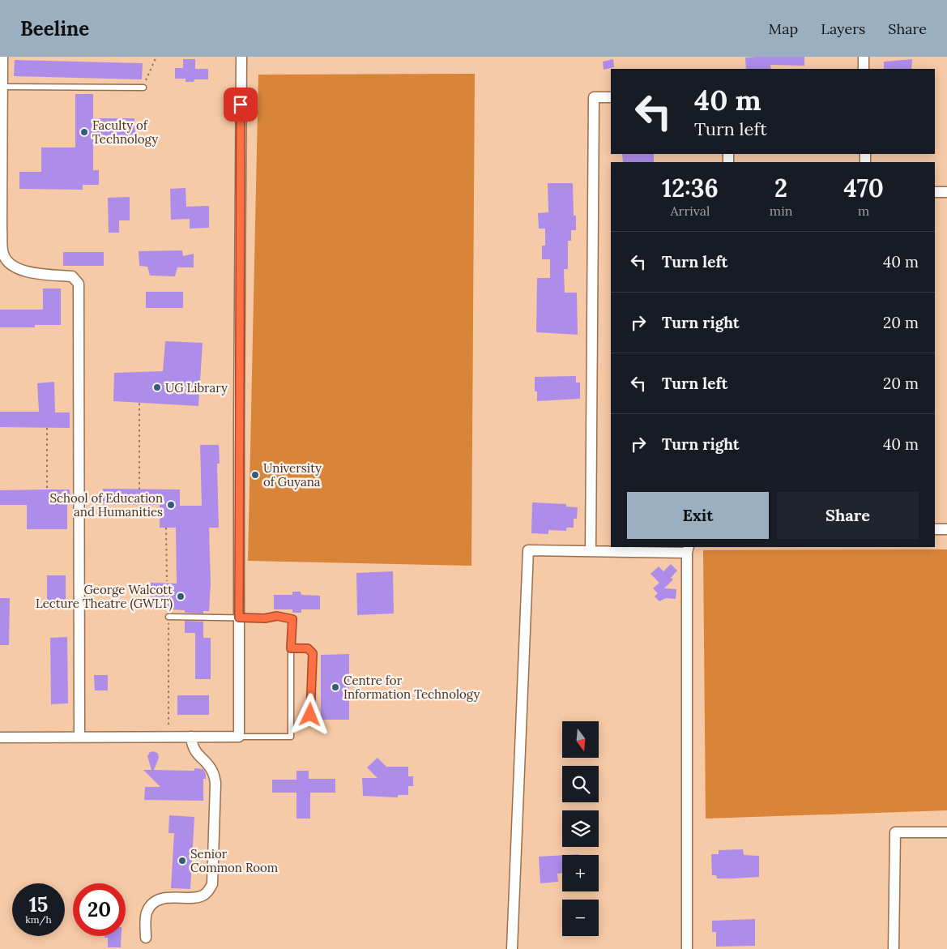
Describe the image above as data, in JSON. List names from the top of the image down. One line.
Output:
{"places":["Faculty of Technology","UG Library","University of Guyana","School of Education and Humanities","George Walcott Lecture Theatre (GWLT)","Centre for Information Technology","Senior Common Room"],"north":"bottom","page":{"header":"Beeline","nav":["Map","Layers","Share"],"turn":["40 m","Turn left"],"eta":["12:36","Arrival","2","min","470","m"],"list":[{"name":"Turn left","value":"40 m"},{"name":"Turn right","value":"20 m"},{"name":"Turn left","value":"20 m"},{"name":"Turn right","value":"40 m"}],"buttons":["Exit","Share"],"map_buttons":["+","−"],"speed":"15 km/h","limit":"20"}}
